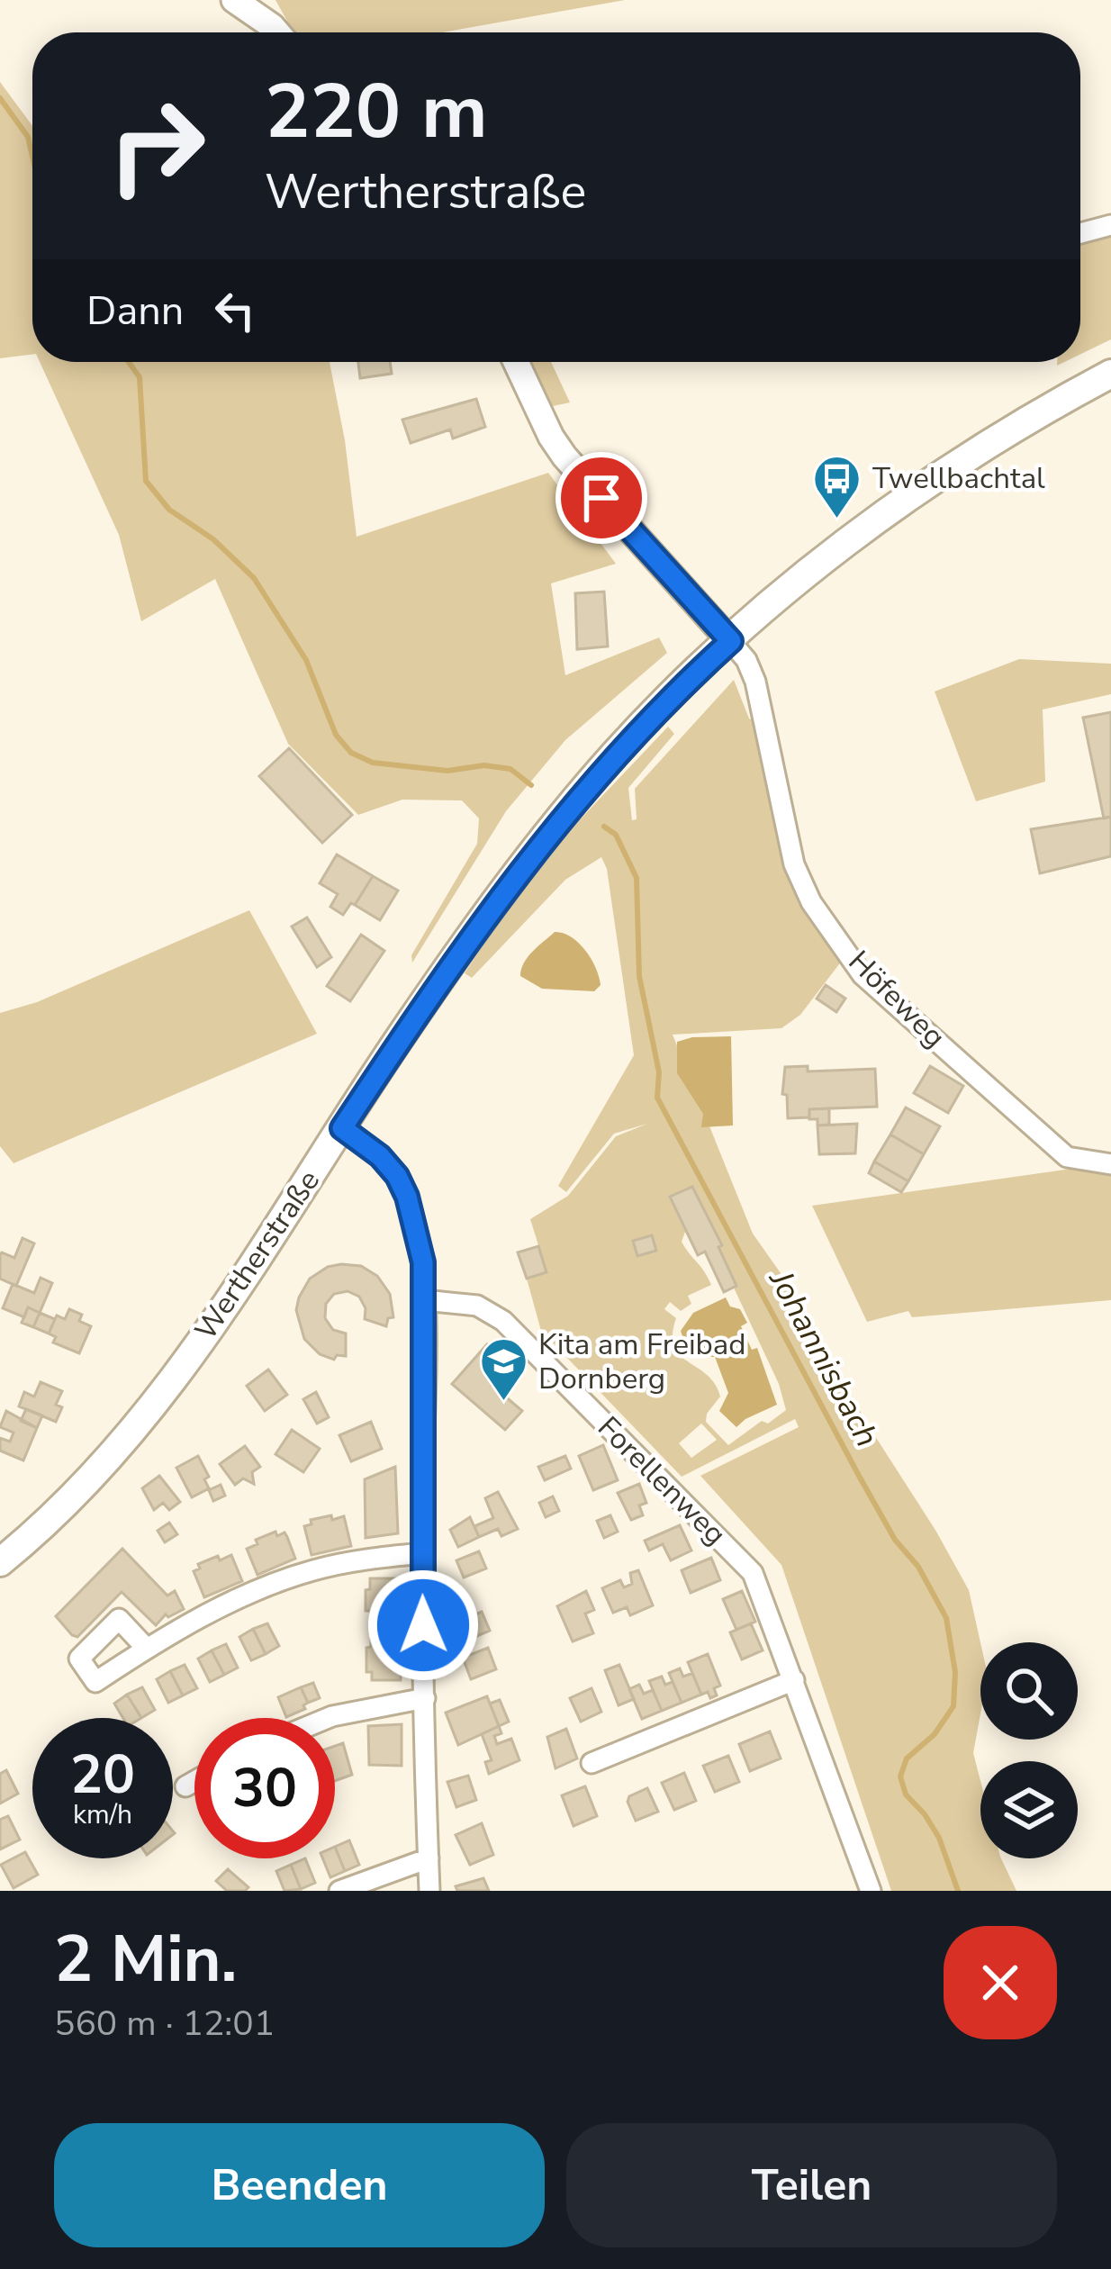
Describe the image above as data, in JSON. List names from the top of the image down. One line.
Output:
{"streets":{"main road":["Wertherstraße"],"street":["Höfeweg","Forellenweg"]},"crossings":[["Höfeweg","Wertherstraße"]],"water":["Johannisbach"],"places":{"bus stop":["Twellbachtal"],"school or university":["Kita am Freibad Dornberg"]},"page":{"turn":["220 m","Wertherstraße"],"then":"Dann","speed":"20 km/h","limit":"30","heading":["2 Min.","560 m · 12:01"],"buttons":["Beenden","Teilen"]}}
